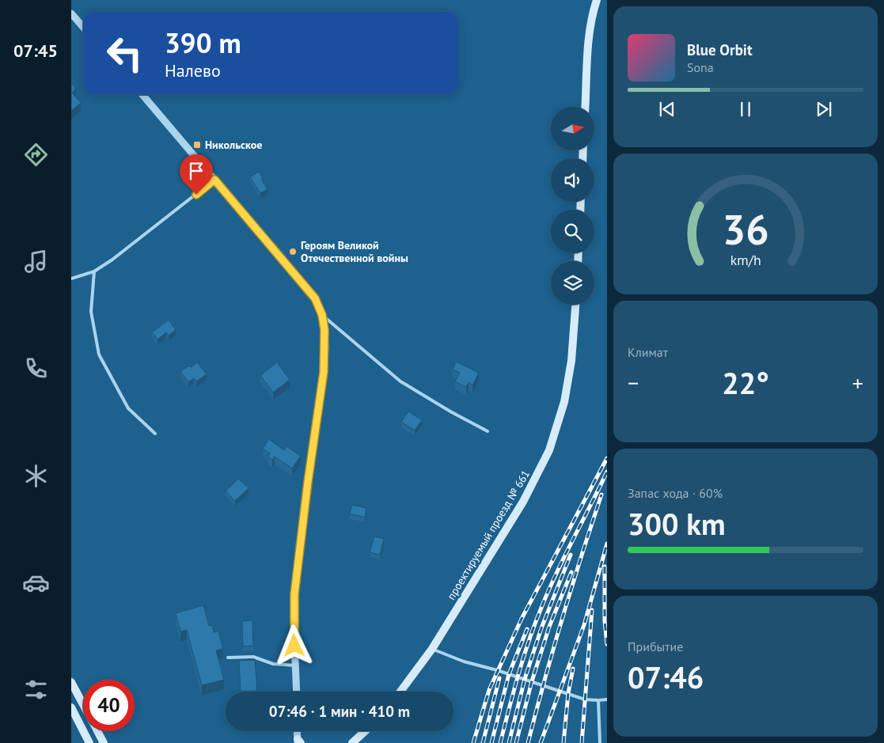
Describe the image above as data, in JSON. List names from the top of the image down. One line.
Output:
{"streets":{"main road":["проектируемый проезд № 661"]},"places":{"transit":["Никольское"],"other":["Героям Великой Отечественной войны"]},"north":"right","page":{"tabs":"07:45","turn":["390 m","Налево"],"song":["Blue Orbit","Sona"],"tile":["Климат",["Запас хода · 60%","300 km"],["Прибытие","07:46"]],"heat":["−","22°","+"],"limit":"40","trip":"07:46 · 1 мин · 410 m","gauge":["36","km/h"]}}
